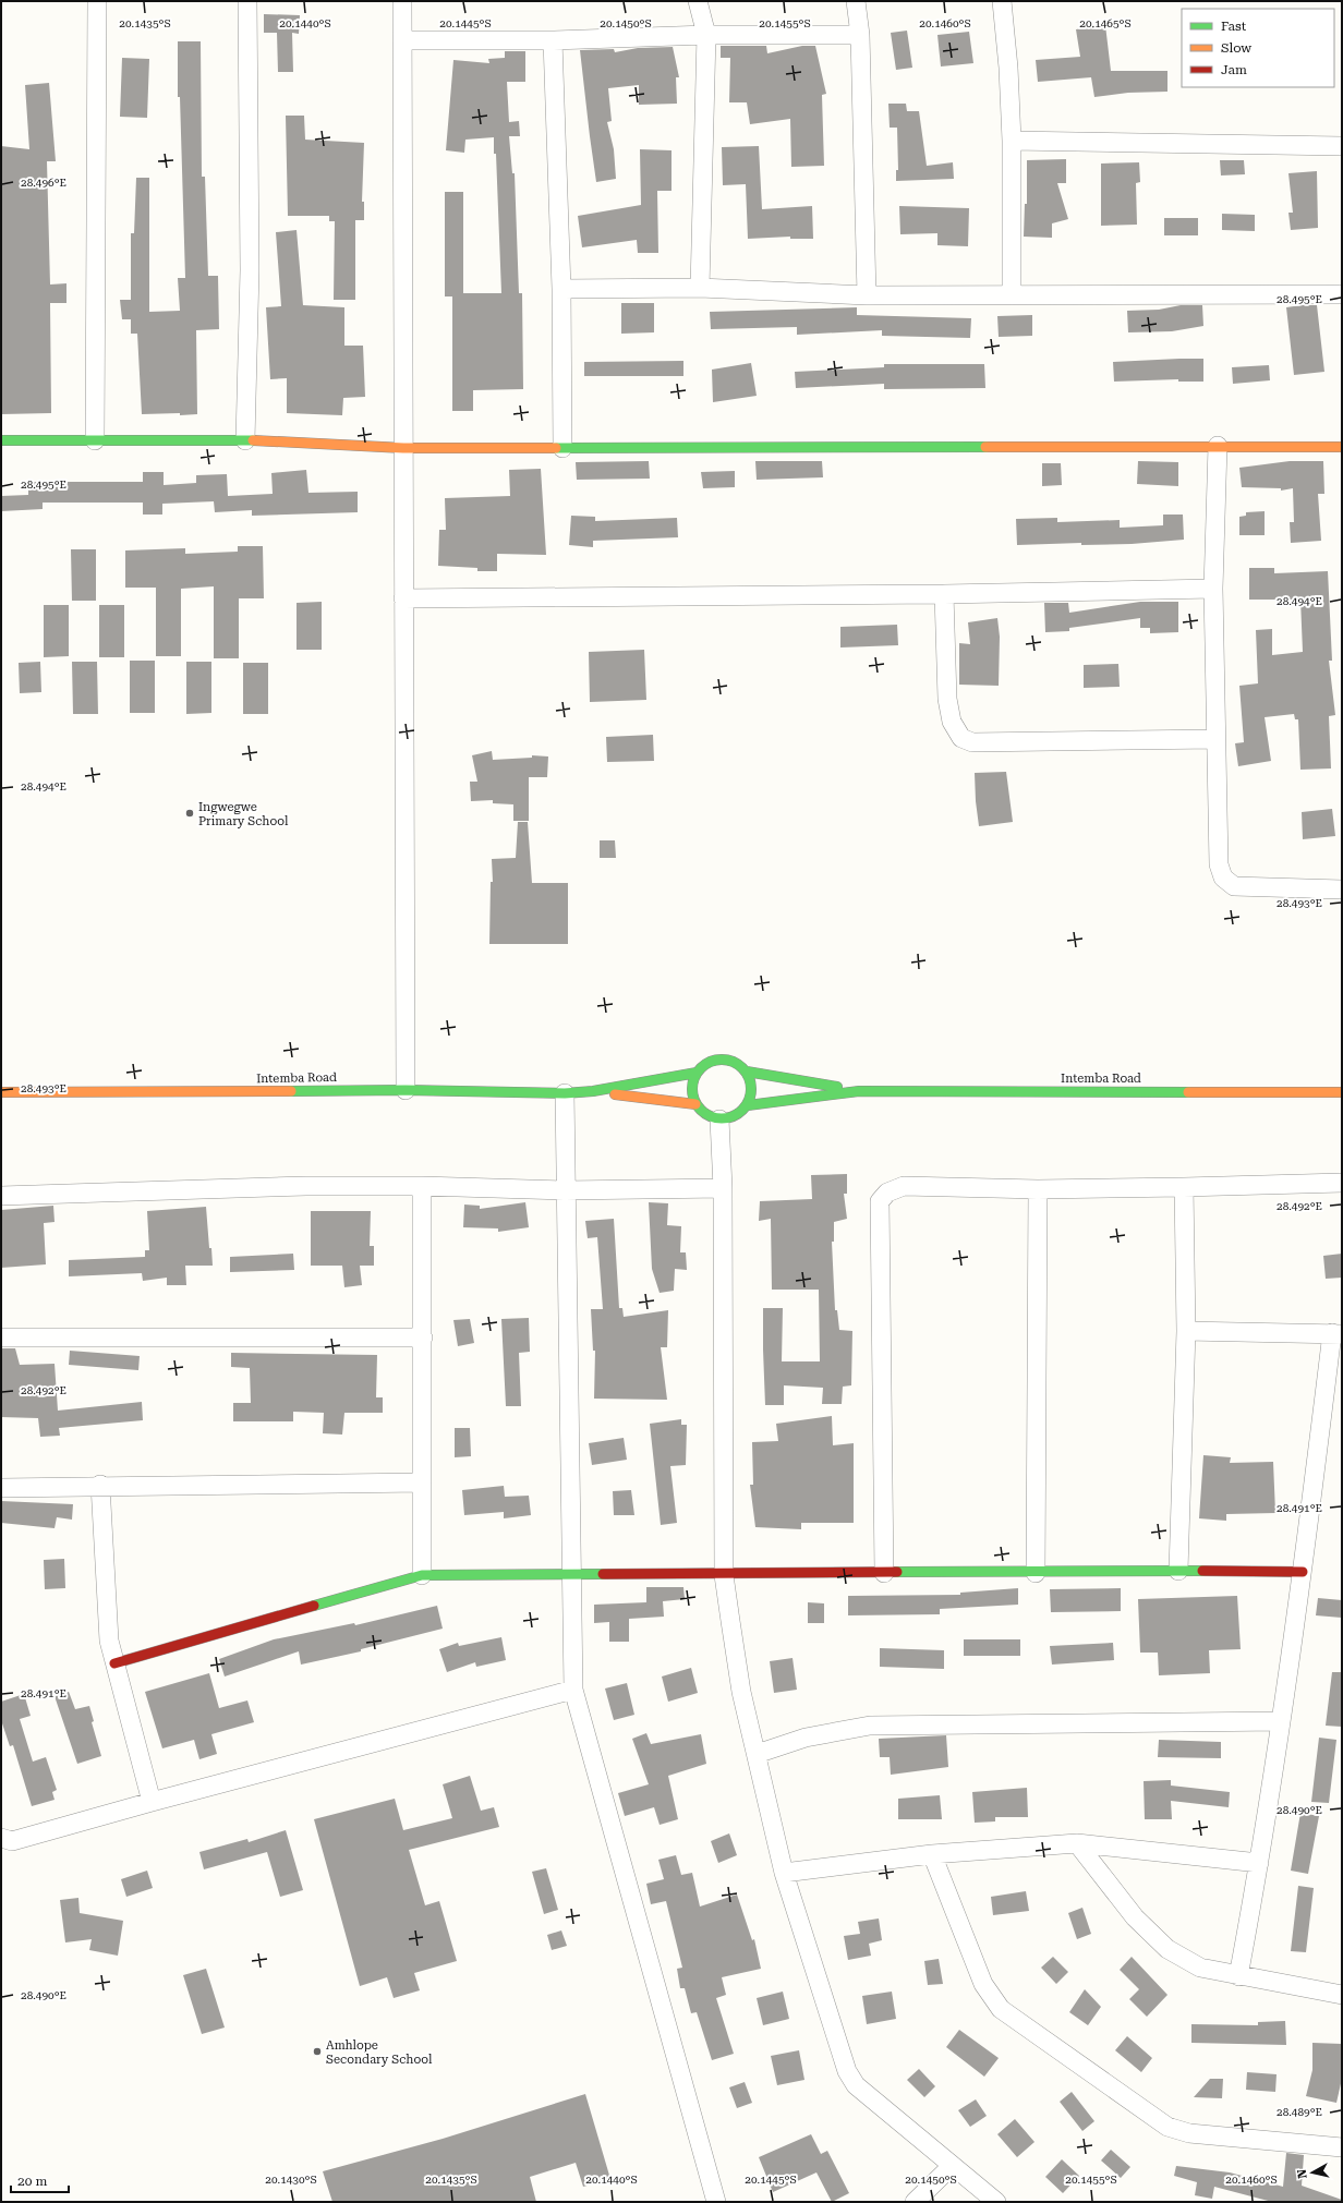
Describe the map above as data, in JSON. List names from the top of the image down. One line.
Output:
{"streets":{"street":["Intemba Road"]},"places":["Ingwegwe Primary School","Amhlope Secondary School"],"legend":["Fast","Slow","Jam"],"scale_bar":"20 m","north":"left","coordinates":["20.1435°S","20.1440°S","20.1445°S","20.1450°S","20.1455°S","20.1460°S","20.1465°S","28.496°E","28.495°E","28.494°E","28.493°E","28.492°E","28.491°E","28.490°E","28.489°E","20.1430°S"]}
